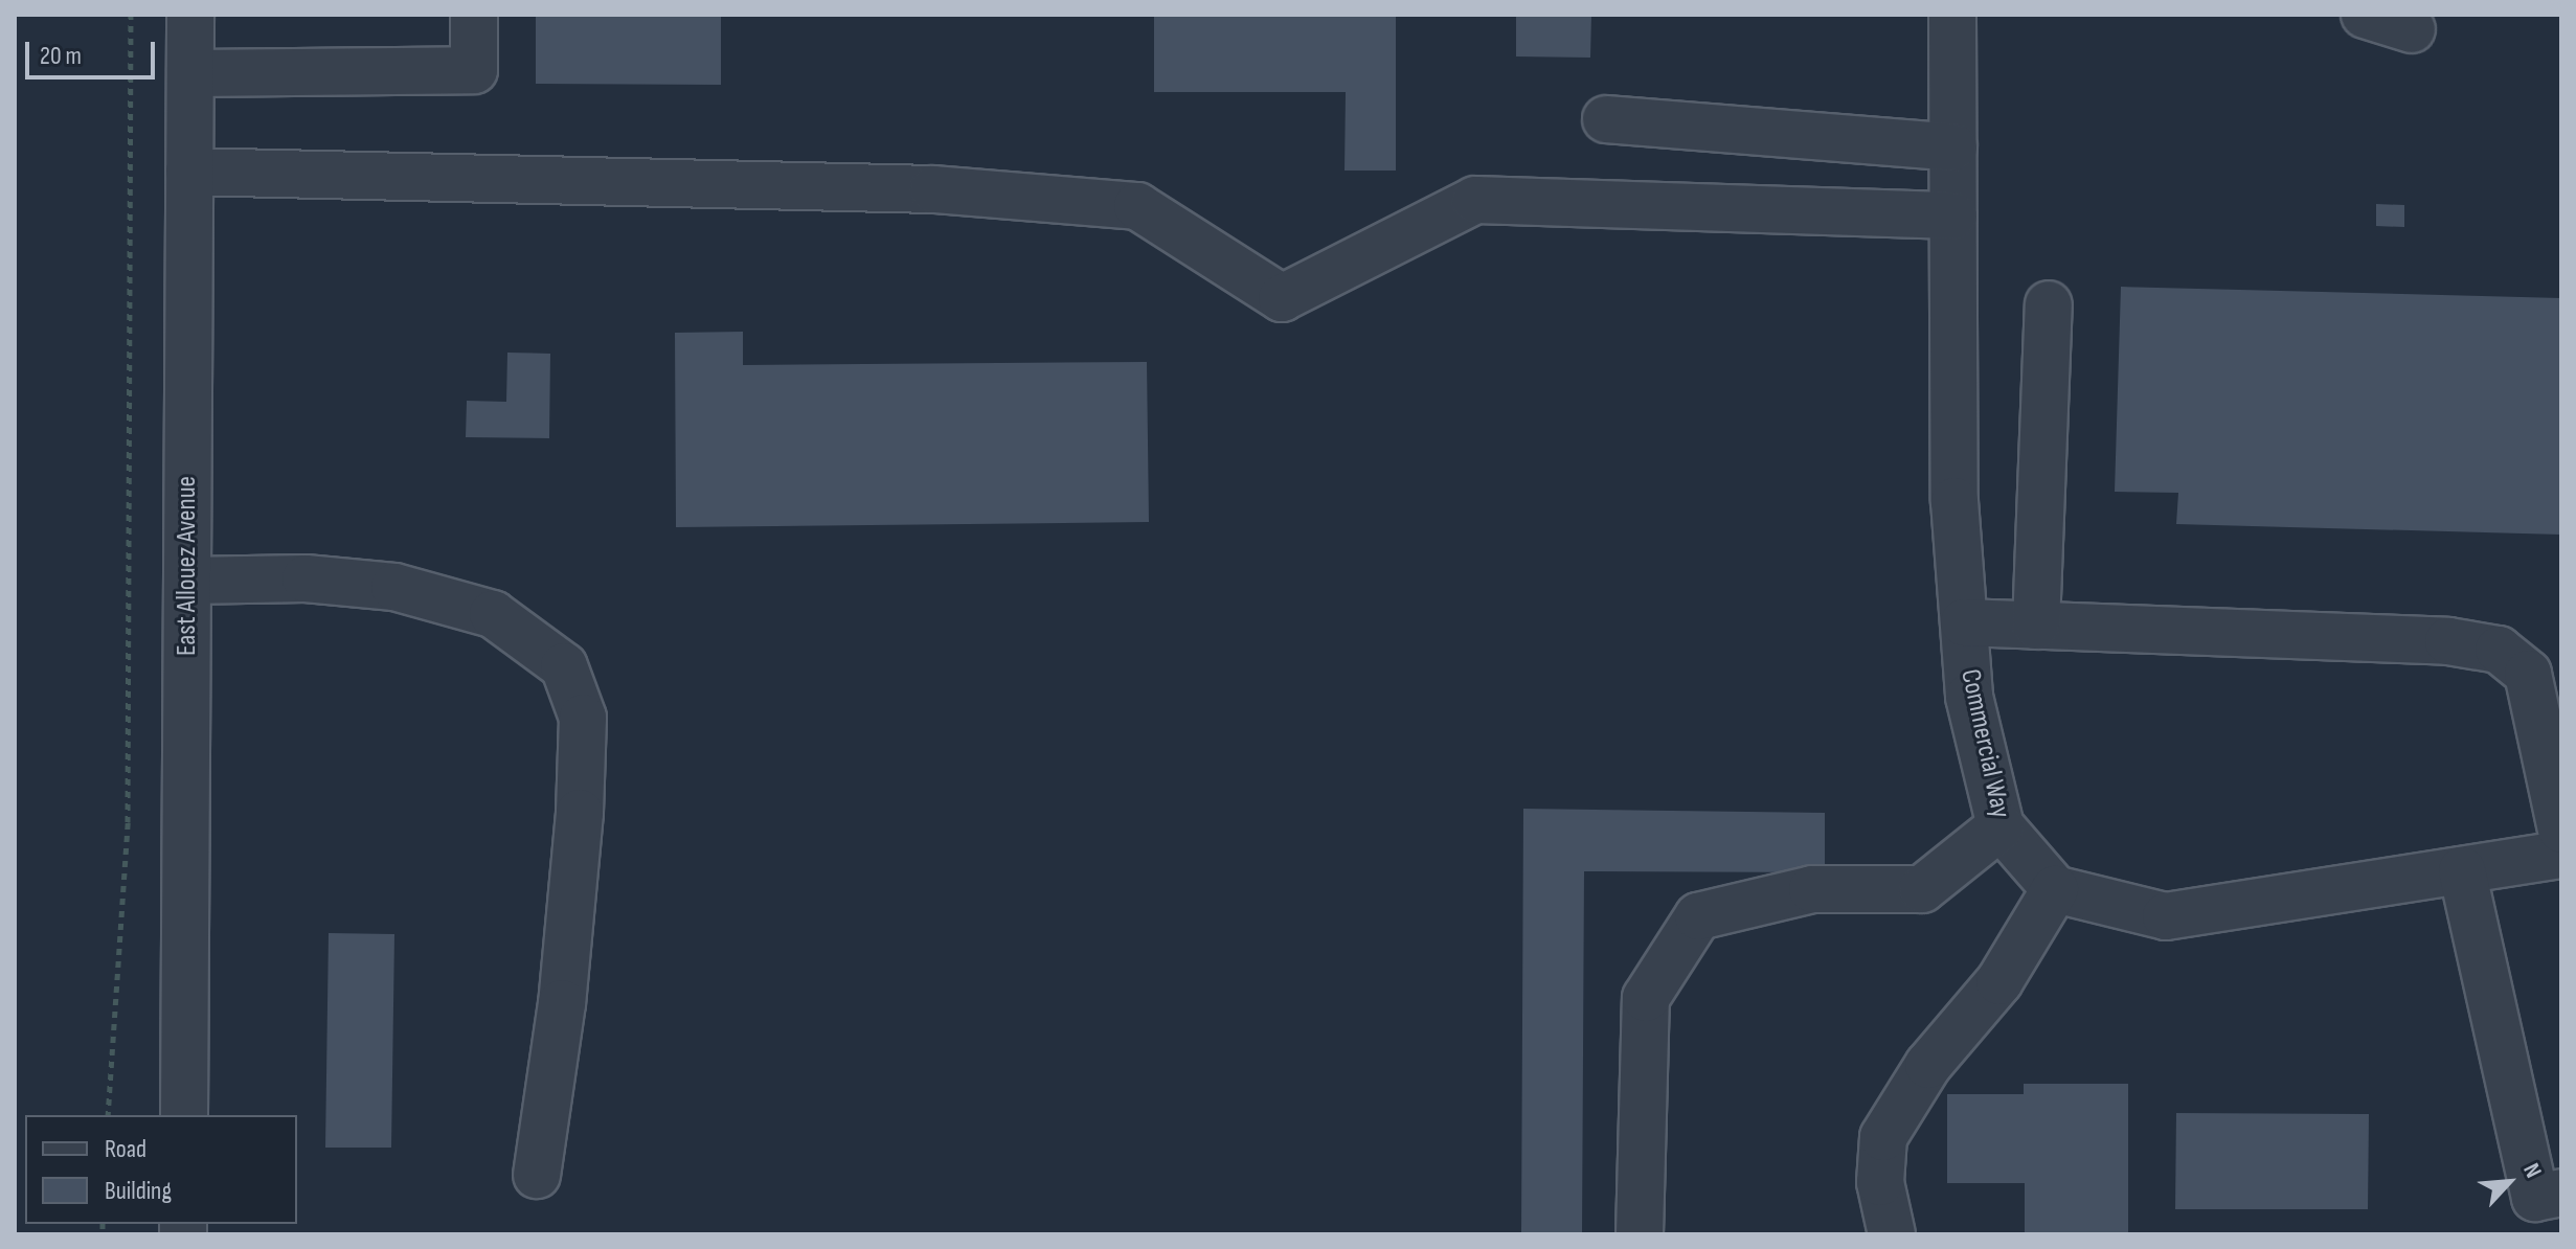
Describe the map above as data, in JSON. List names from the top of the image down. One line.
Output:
{"streets":{"street":["East Allouez Avenue","Commercial Way"]},"legend":["Road","Building"],"scale_bar":"20 m","north":"top right"}
